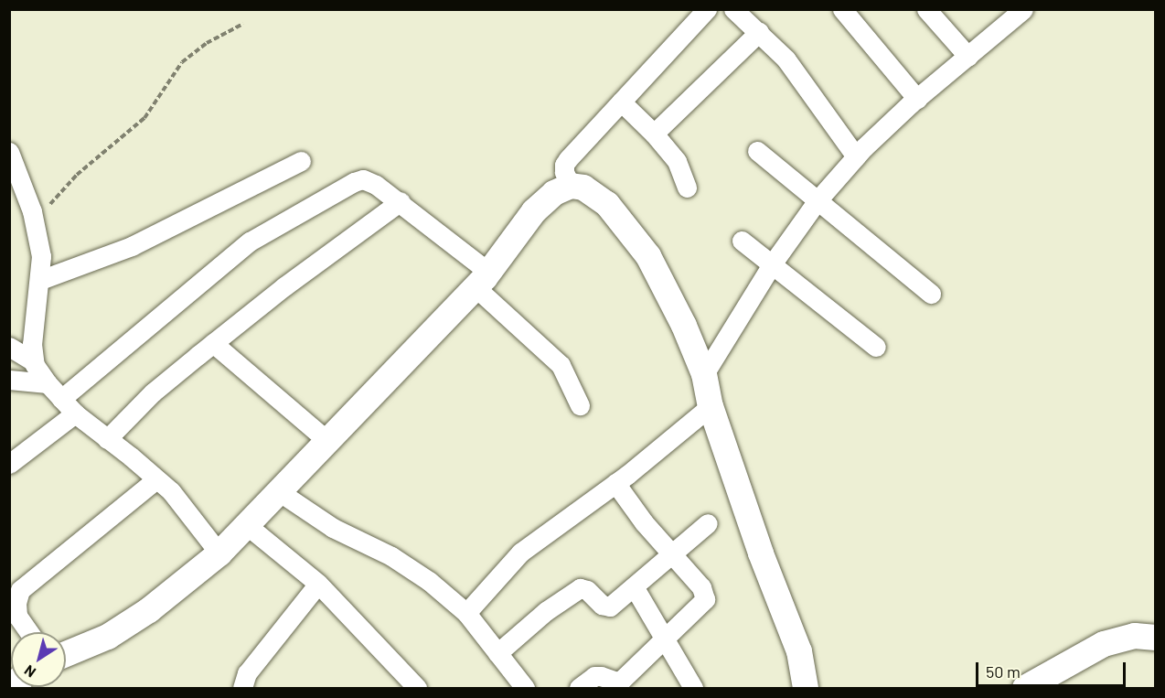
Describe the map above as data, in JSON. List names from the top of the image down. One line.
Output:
{"scale_bar":"50 m","north":"bottom left"}
